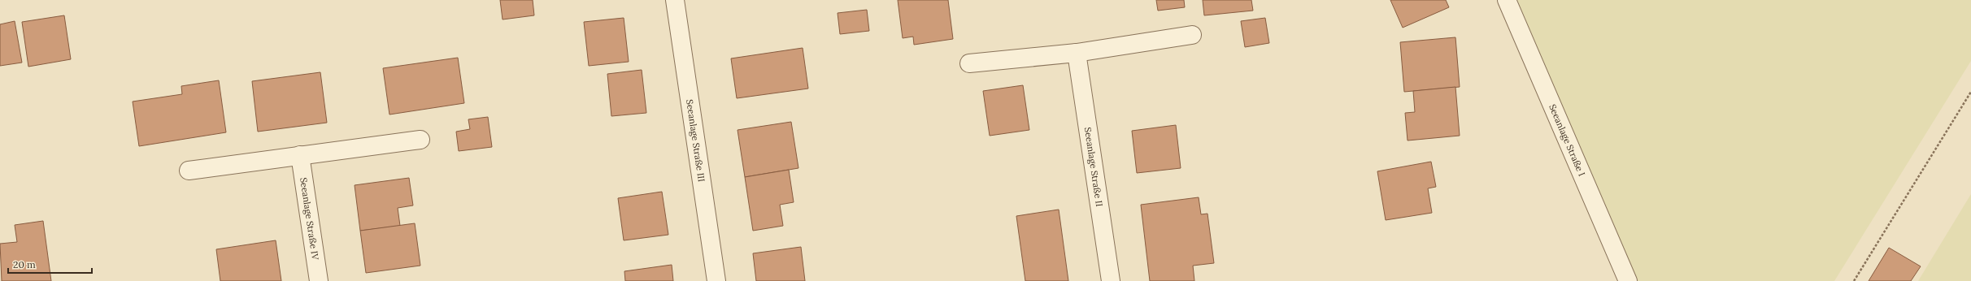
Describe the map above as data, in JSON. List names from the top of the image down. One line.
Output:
{"streets":{"street":["Seeanlage Straße III","Seeanlage Straße I","Seeanlage Straße II","Seeanlage Straße IV"]},"scale_bar":"20 m"}
